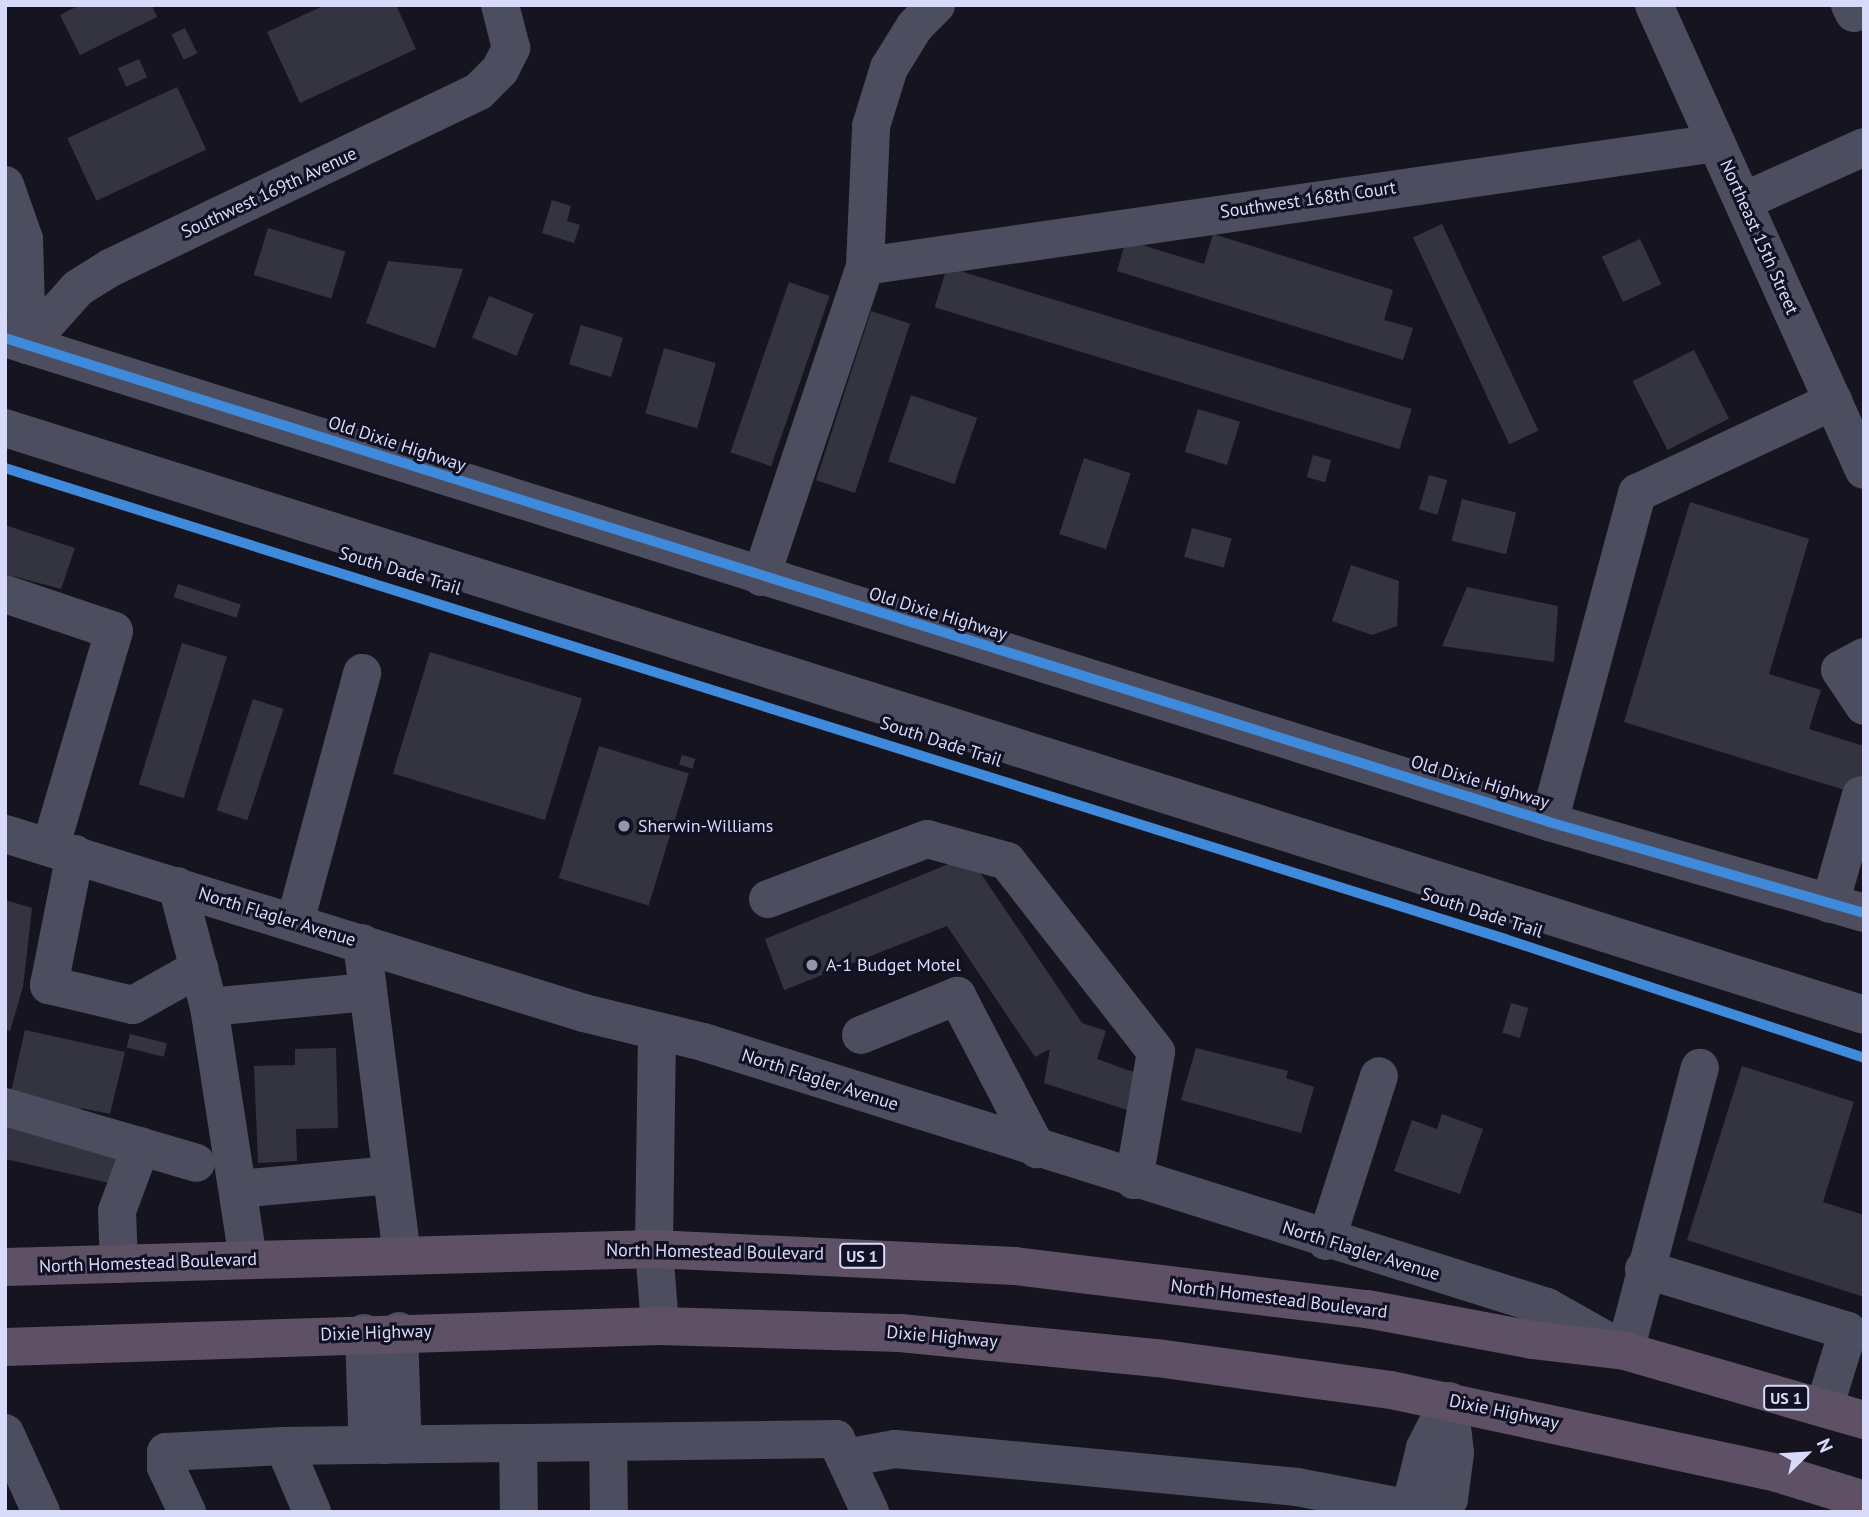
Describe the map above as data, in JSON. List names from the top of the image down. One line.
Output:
{"streets":{"highway":["North Homestead Boulevard","US 1","Dixie Highway"],"street":["Southwest 169th Avenue","Southwest 168th Court","Northeast 15th Street","Old Dixie Highway","North Flagler Avenue"],"cycle path":["South Dade Trail"]},"crossings":[["Southwest 169th Avenue","Old Dixie Highway"],["Southwest 168th Court","Northeast 15th Street"],["North Flagler Avenue","North Homestead Boulevard"],["North Homestead Boulevard","US 1"]],"places":["Sherwin-Williams","A-1 Budget Motel"],"north":"top right"}
